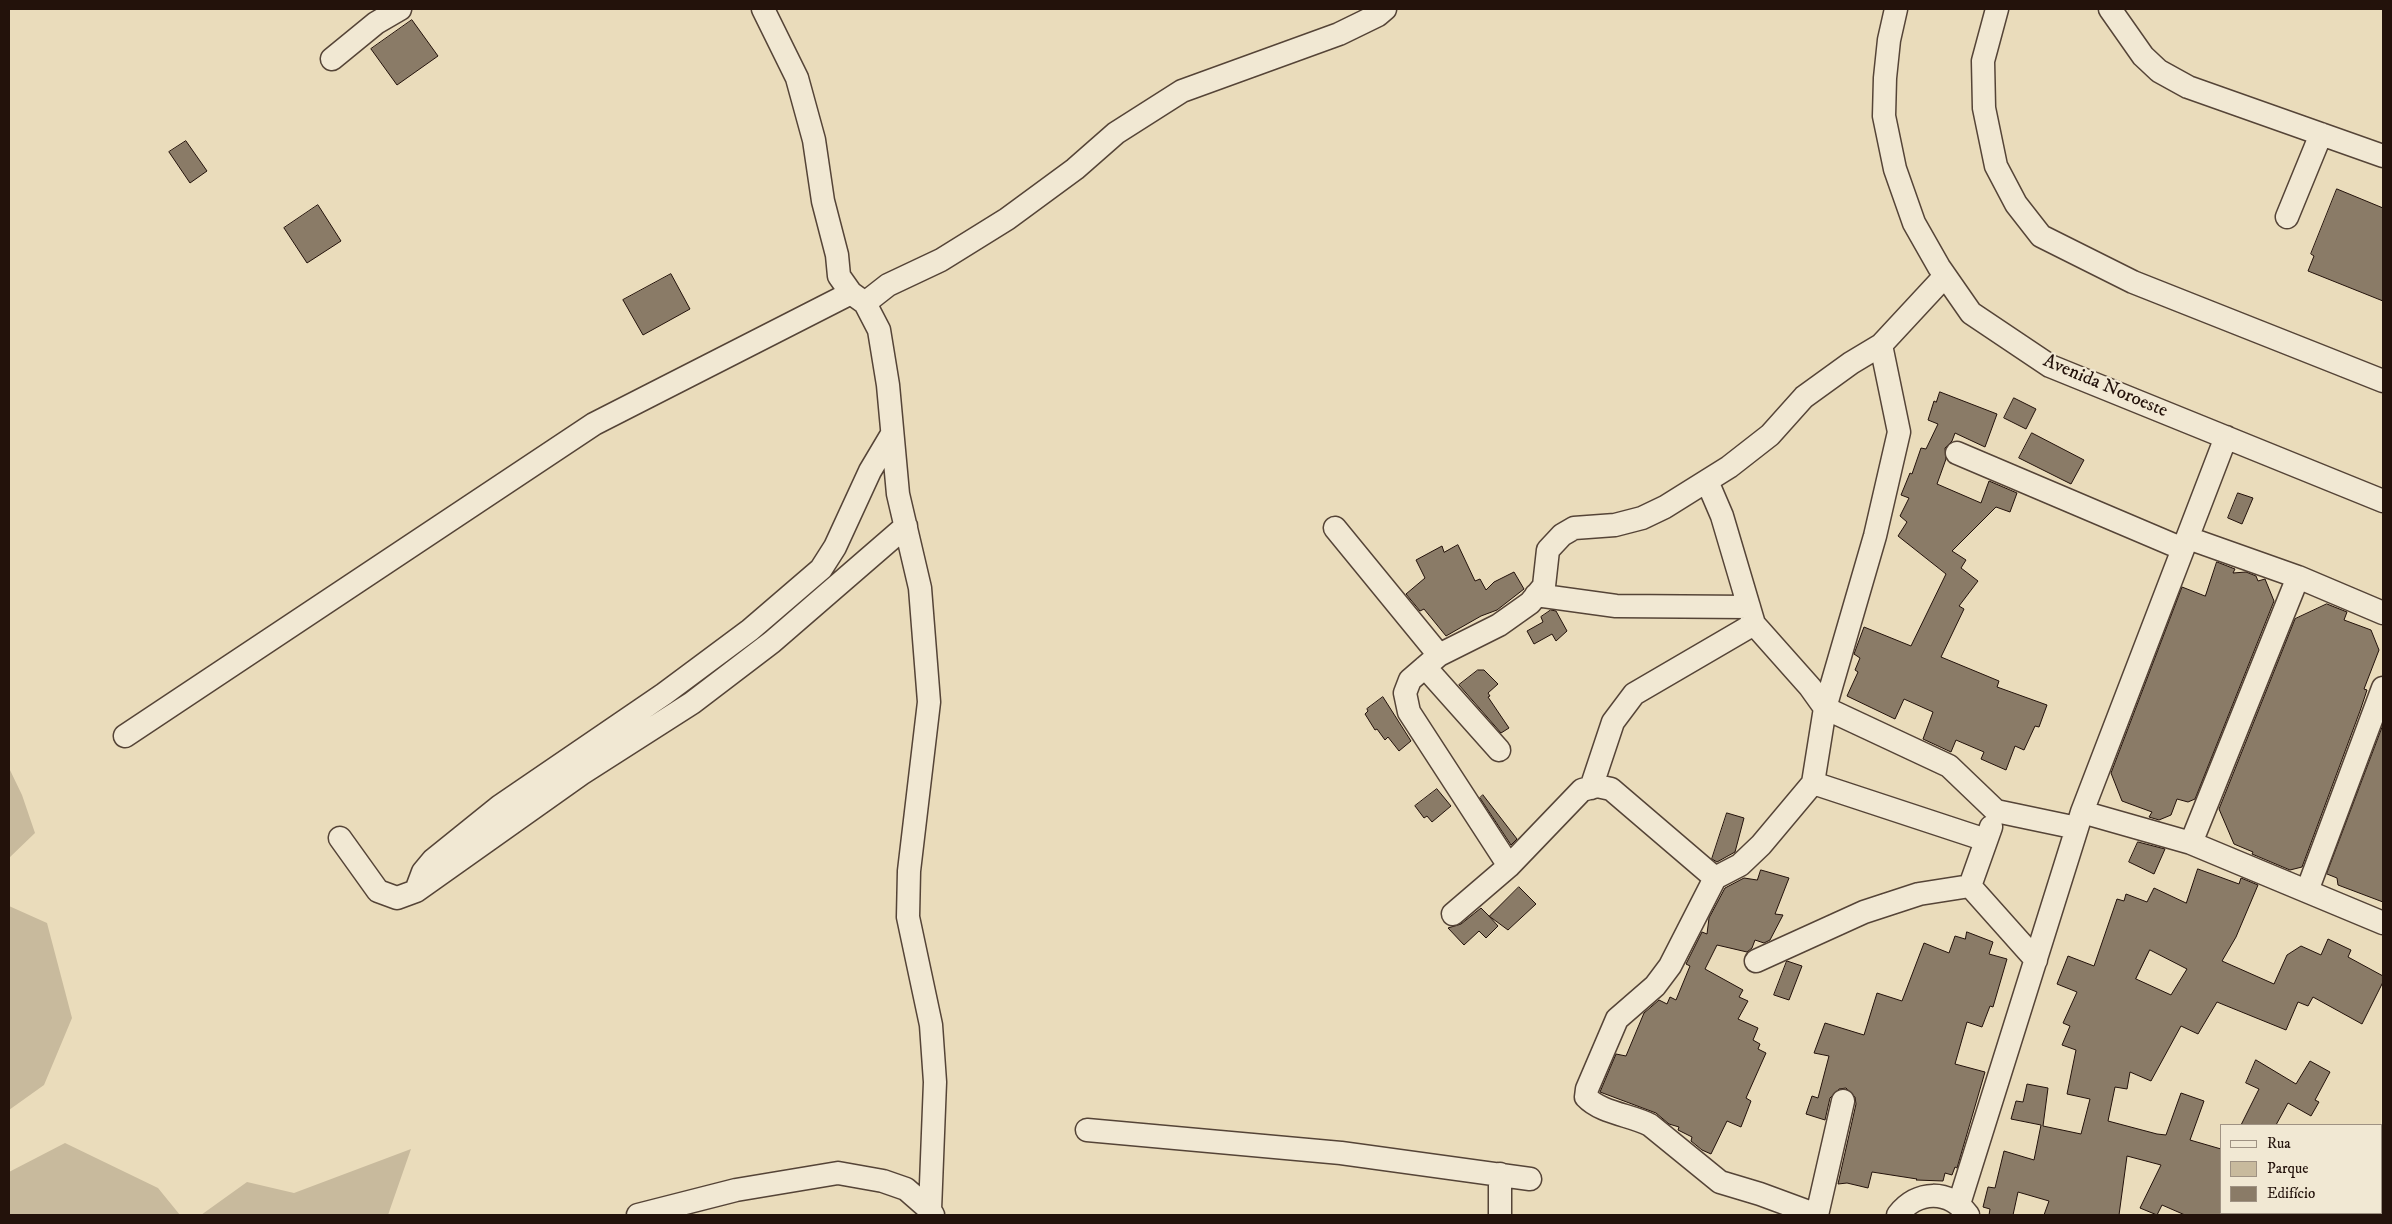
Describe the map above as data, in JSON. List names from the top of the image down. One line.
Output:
{"streets":{"street":["Avenida Noroeste"]},"legend":["Rua","Parque","Edifício"]}
